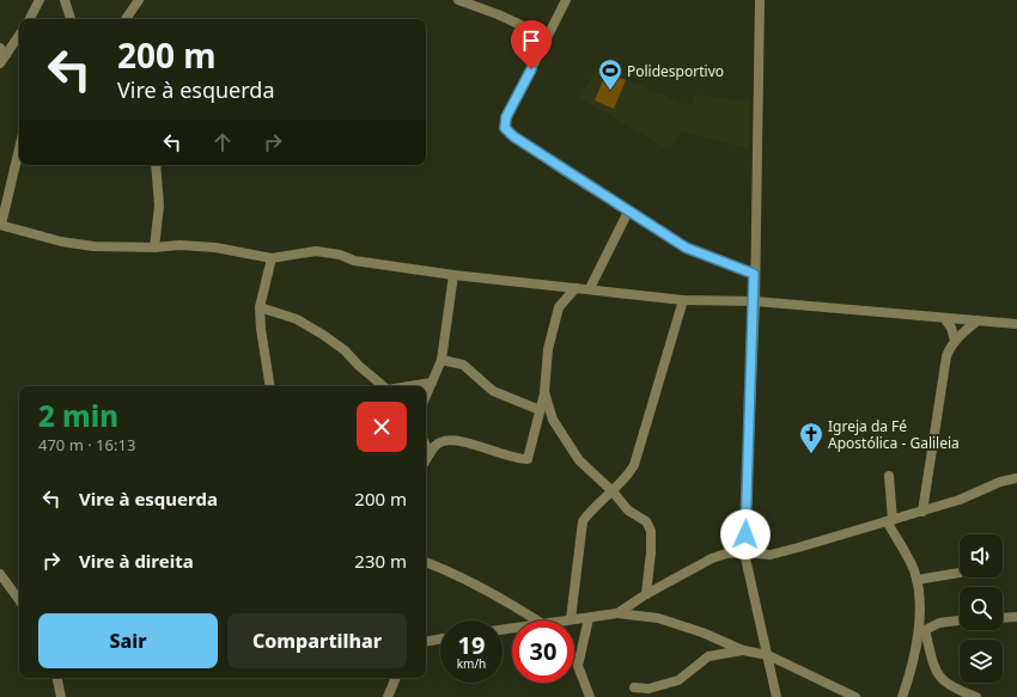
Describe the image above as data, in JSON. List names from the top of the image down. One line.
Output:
{"places":{"sports":["Polidesportivo"],"church":["Igreja da Fé Apostólica - Galileia"]},"page":{"turn":["200 m","Vire à esquerda"],"heading":["2 min","470 m · 16:13"],"list":[{"name":"Vire à esquerda","value":"200 m"},{"name":"Vire à direita","value":"230 m"}],"buttons":["Sair","Compartilhar"],"speed":"19 km/h","limit":"30"}}
